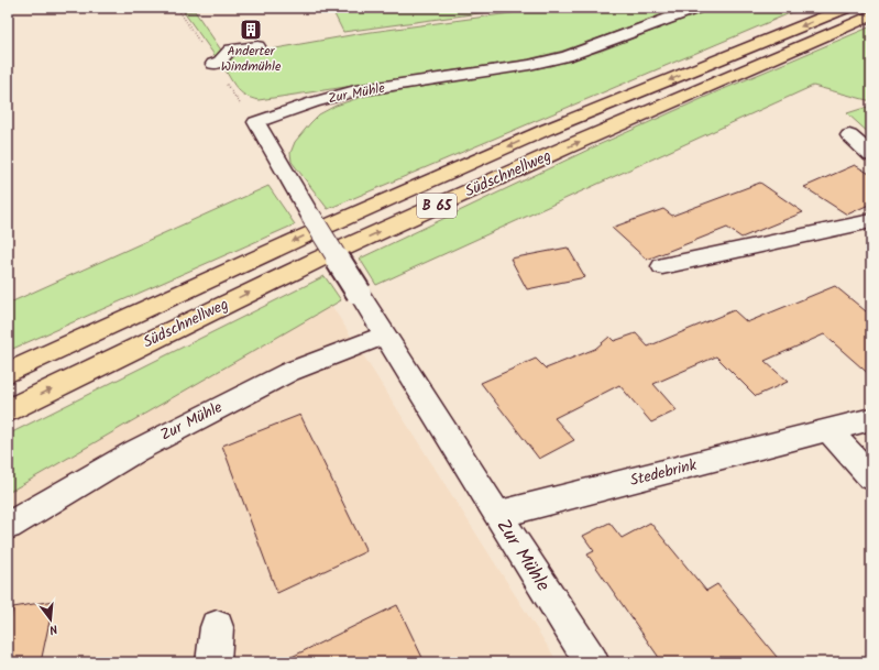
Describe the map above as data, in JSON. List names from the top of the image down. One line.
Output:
{"streets":{"highway":["Südschnellweg","B 65"],"street":["Zur Mühle","Stedebrink"]},"crossings":[["Zur Mühle","Stedebrink"]],"places":{"building":["Anderter Windmühle"]},"north":"bottom"}
